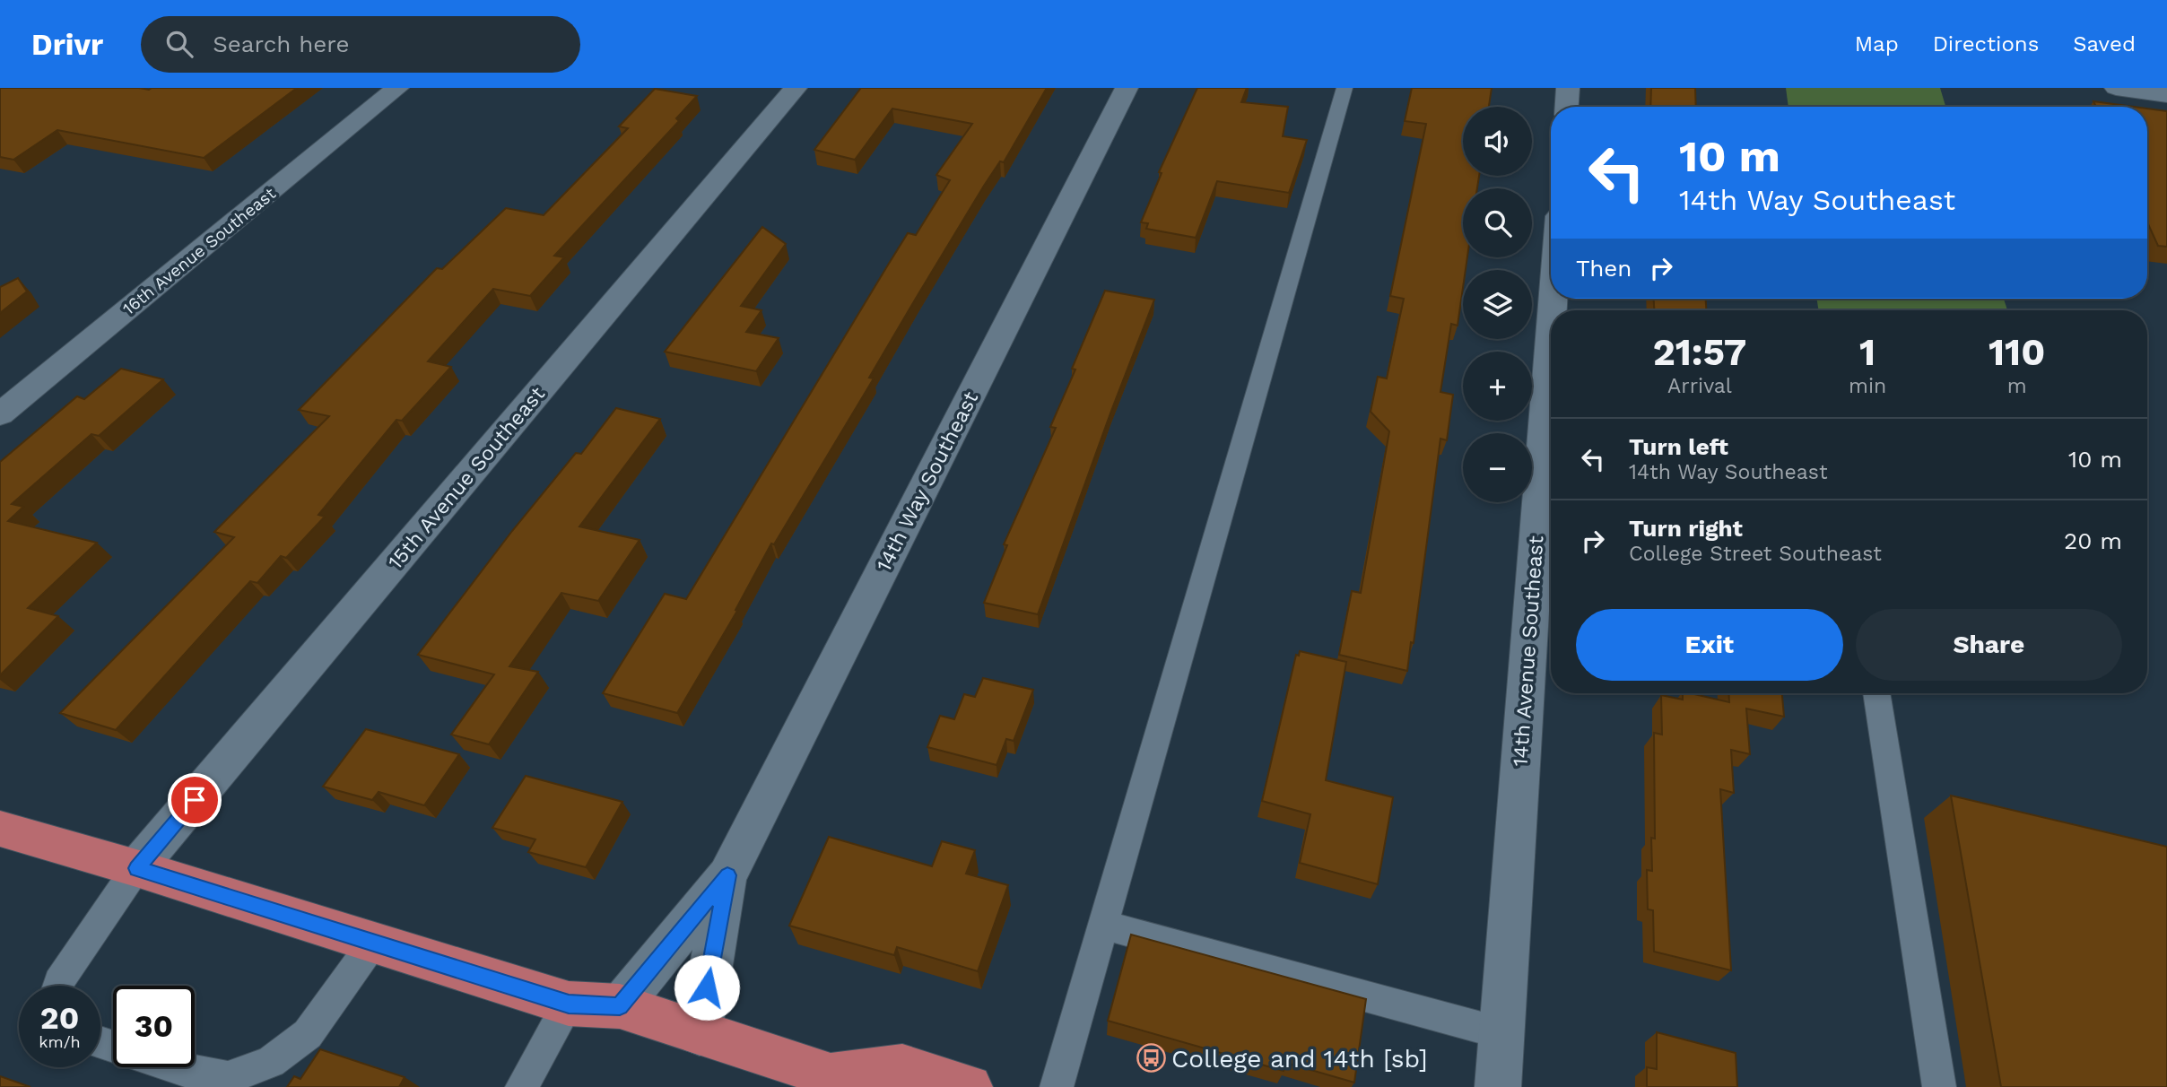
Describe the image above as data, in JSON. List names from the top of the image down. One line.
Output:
{"streets":{"street":["16th Avenue Southeast","15th Avenue Southeast","14th Way Southeast","14th Avenue Southeast"]},"places":{"bus stop":["College and 14th [sb]"]},"page":{"header":"Drivr","search":"Search here","nav":["Map","Directions","Saved"],"map_buttons":["+","−"],"turn":["10 m","14th Way Southeast"],"then":"Then","eta":["21:57","Arrival","1","min","110","m"],"list":[{"name":"Turn left","note":"14th Way Southeast","value":"10 m"},{"name":"Turn right","note":"College Street Southeast","value":"20 m"}],"buttons":["Exit","Share"],"speed":"20 km/h","limit":"30"}}
